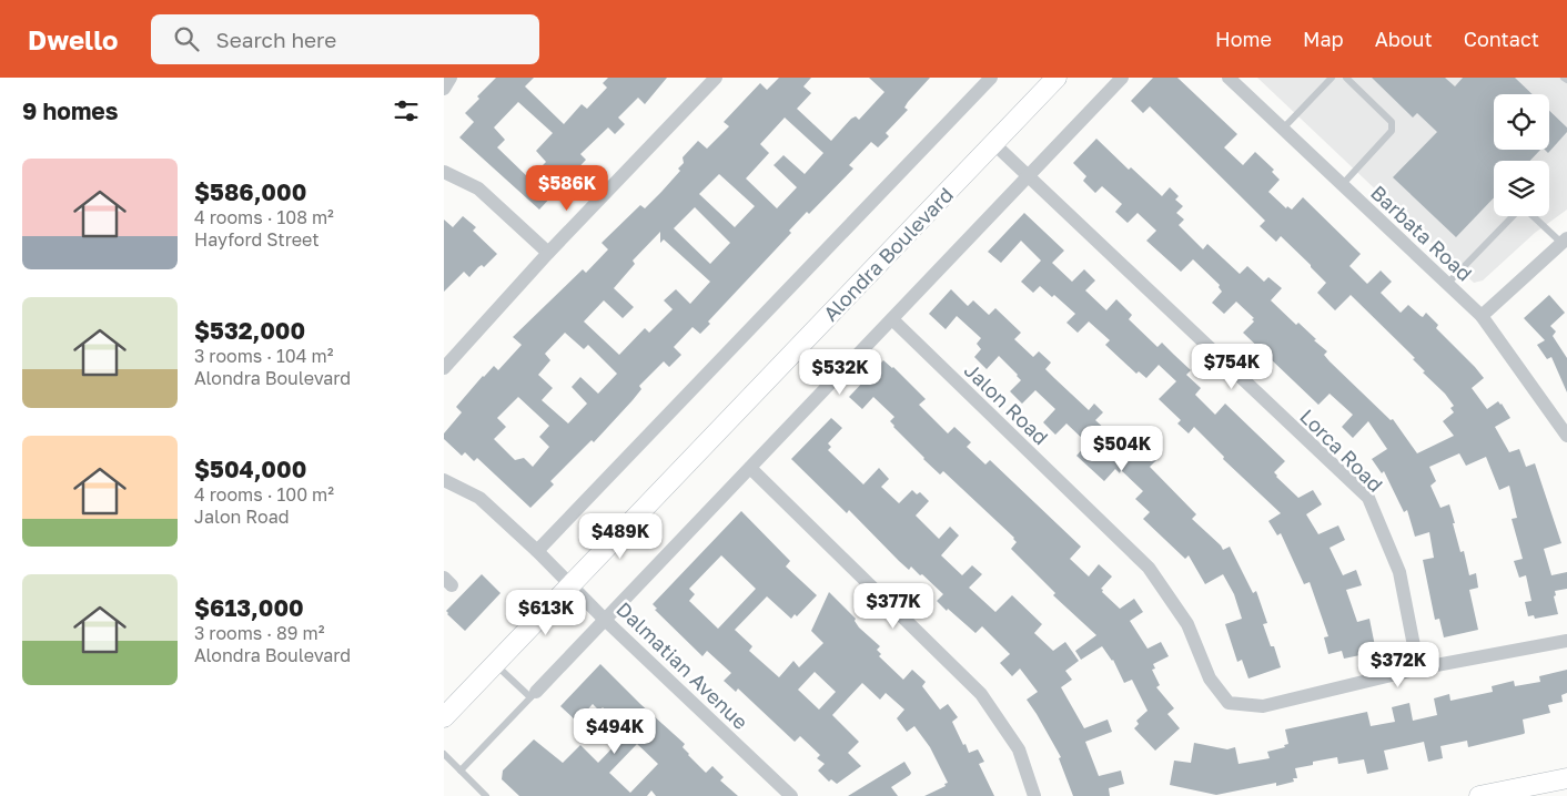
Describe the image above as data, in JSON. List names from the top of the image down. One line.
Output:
{"streets":{"main road":["Alondra Boulevard"],"street":["Barbata Road","Jalon Road","Lorca Road","Dalmatian Avenue"]},"crossings":[["Alondra Boulevard","Lorca Road"],["Alondra Boulevard","Dalmatian Avenue"],["Jalon Road","Lorca Road"]],"page":{"header":"Dwello","search":"Search here","nav":["Home","Map","About","Contact"],"heading":"9 homes","list":[{"name":"$586,000","note":"4 rooms · 108 m² · Hayford Street"},{"name":"$532,000","note":"3 rooms · 104 m² · Alondra Boulevard"},{"name":"$504,000","note":"4 rooms · 100 m² · Jalon Road"},{"name":"$613,000","note":"3 rooms · 89 m² · Alondra Boulevard"}],"price":["$586K","$754K","$532K","$504K","$489K","$377K","$613K","$372K","$494K"]}}
